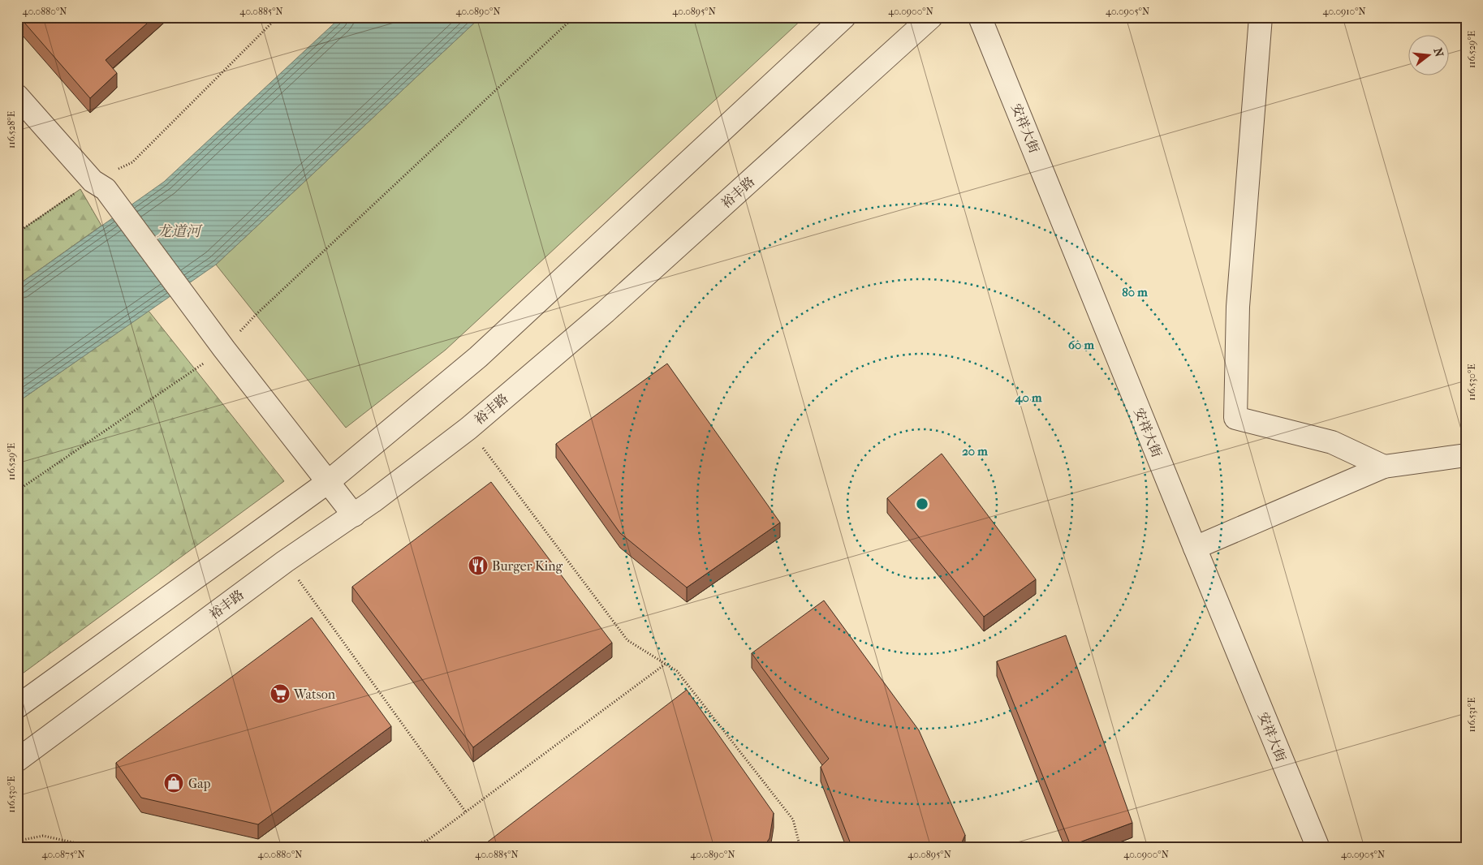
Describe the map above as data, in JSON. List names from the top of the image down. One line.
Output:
{"streets":{"street":["安祥大街","裕丰路"]},"water":["龙道河"],"places":{"restaurant":["Burger King"],"supermarket":["Watson"],"shop":["Gap"]},"north":"right","coordinates":["40.0880°N","40.0885°N","40.0890°N","40.0895°N","40.0900°N","40.0905°N","40.0910°N","116.529°E","116.528°E","116.530°E","116.531°E","40.0875°N"],"rings":["80 m","60 m","40 m","20 m"]}
